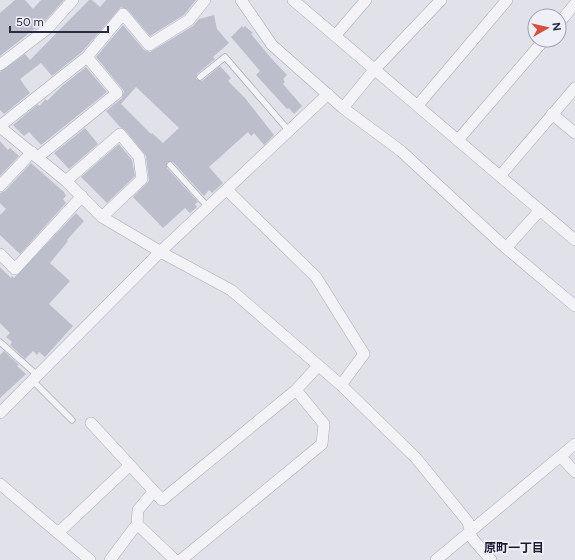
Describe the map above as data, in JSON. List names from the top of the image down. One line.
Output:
{"districts":["原町一丁目"],"scale_bar":"50 m","north":"right"}
